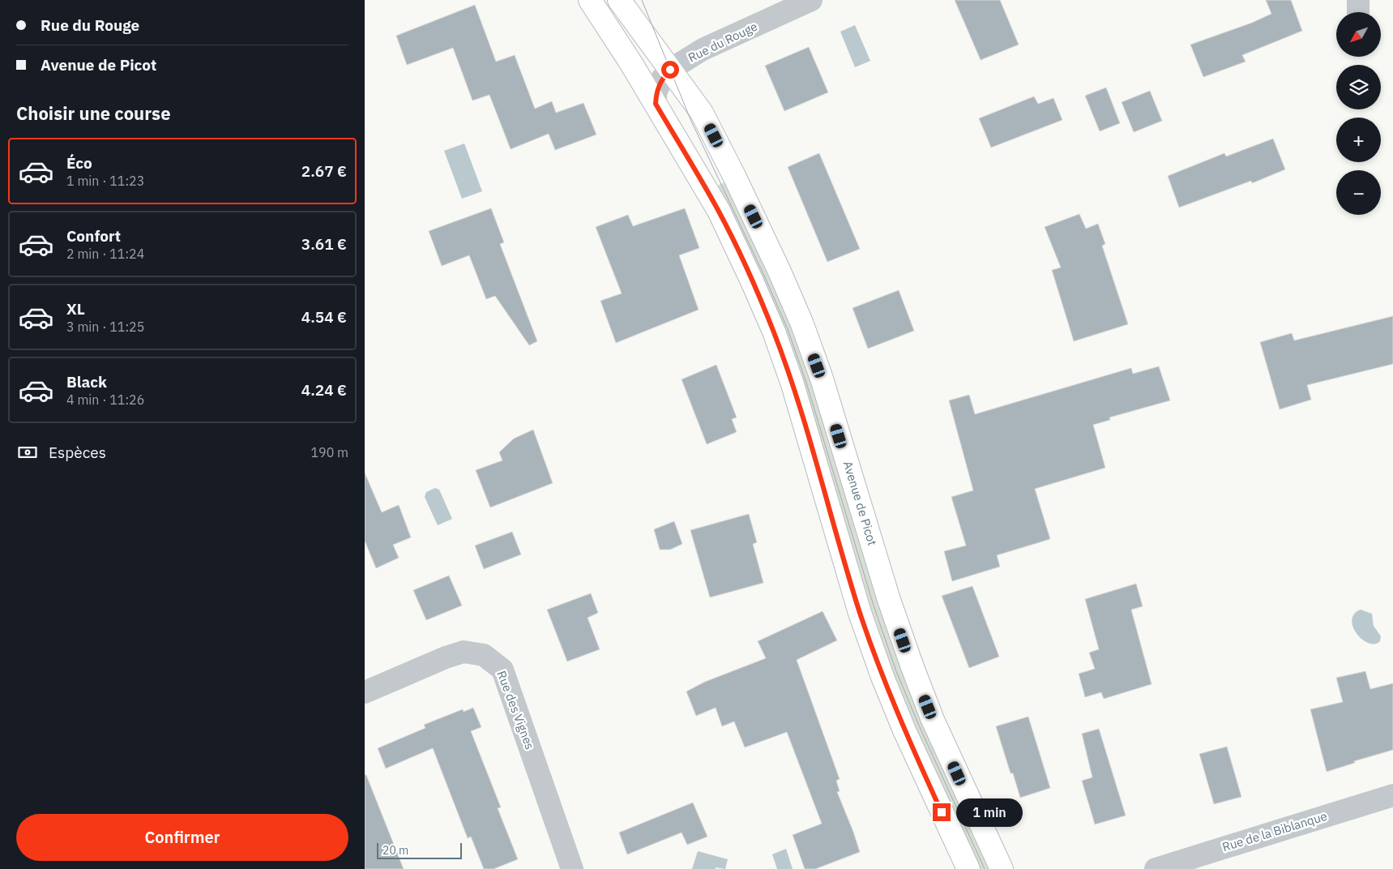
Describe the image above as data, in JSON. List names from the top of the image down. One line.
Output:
{"streets":{"street":["Rue du Rouge","Avenue de Picot","Rue des Vignes","Rue de la Biblanque"]},"crossings":[["Rue du Rouge","Avenue de Picot"]],"scale_bar":"20 m","north":"bottom left","page":{"banner":["Rue du Rouge","Avenue de Picot"],"map_buttons":["+","−"],"heading":"Choisir une course","list":[{"name":"Éco","note":"1 min · 11:23","value":"2.67 €"},{"name":"Confort","note":"2 min · 11:24","value":"3.61 €"},{"name":"XL","note":"3 min · 11:25","value":"4.54 €"},{"name":"Black","note":"4 min · 11:26","value":"4.24 €"}],"pay":["Espèces","190 m"],"bubble":"1 min","buttons":"Confirmer","scale":"20 m"}}
